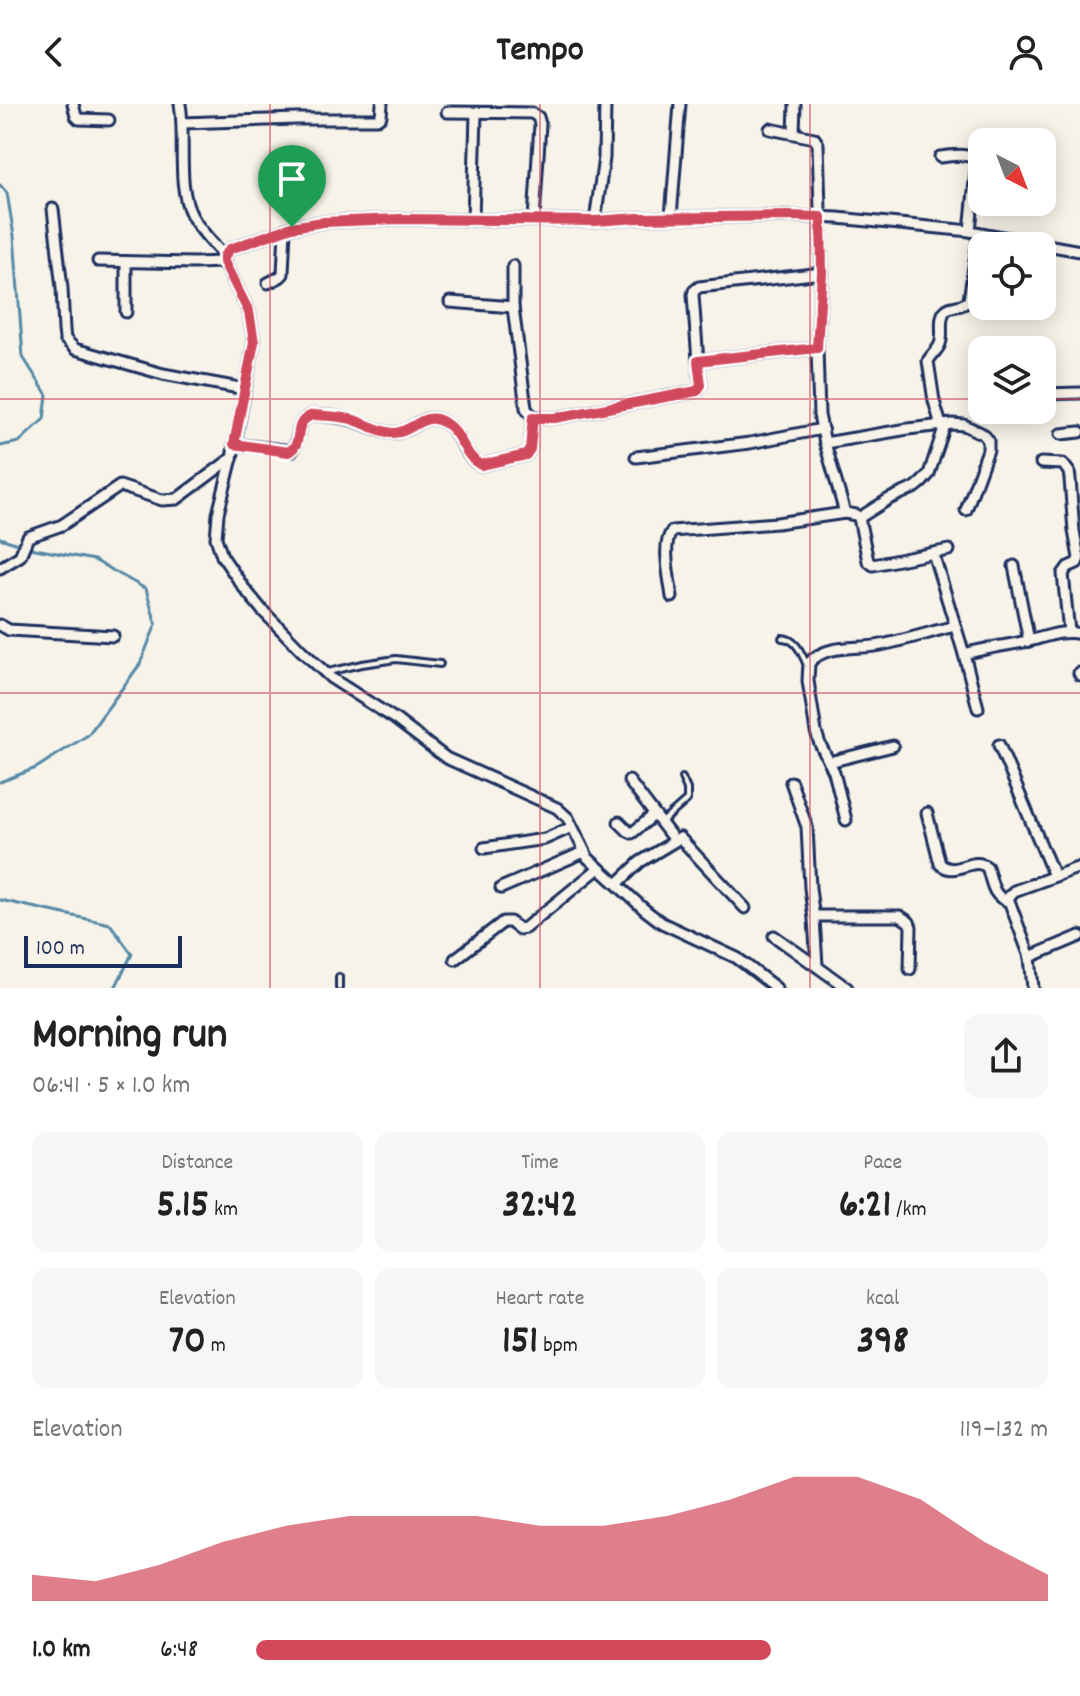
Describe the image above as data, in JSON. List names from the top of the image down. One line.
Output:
{"scale_bar":"100 m","north":"bottom right","page":{"header":"Tempo","scale":"100 m","heading":["Morning run","06:41 · 5 × 1.0 km"],"stats":[["Distance","5.15 km"],["Time","32:42"],["Pace","6:21 /km"],["Elevation","70 m"],["Heart rate","151 bpm"],["kcal","398"]],"chart":["Elevation","119–132 m"],"list":[{"name":"1.0 km","note":"6:48"}]}}
